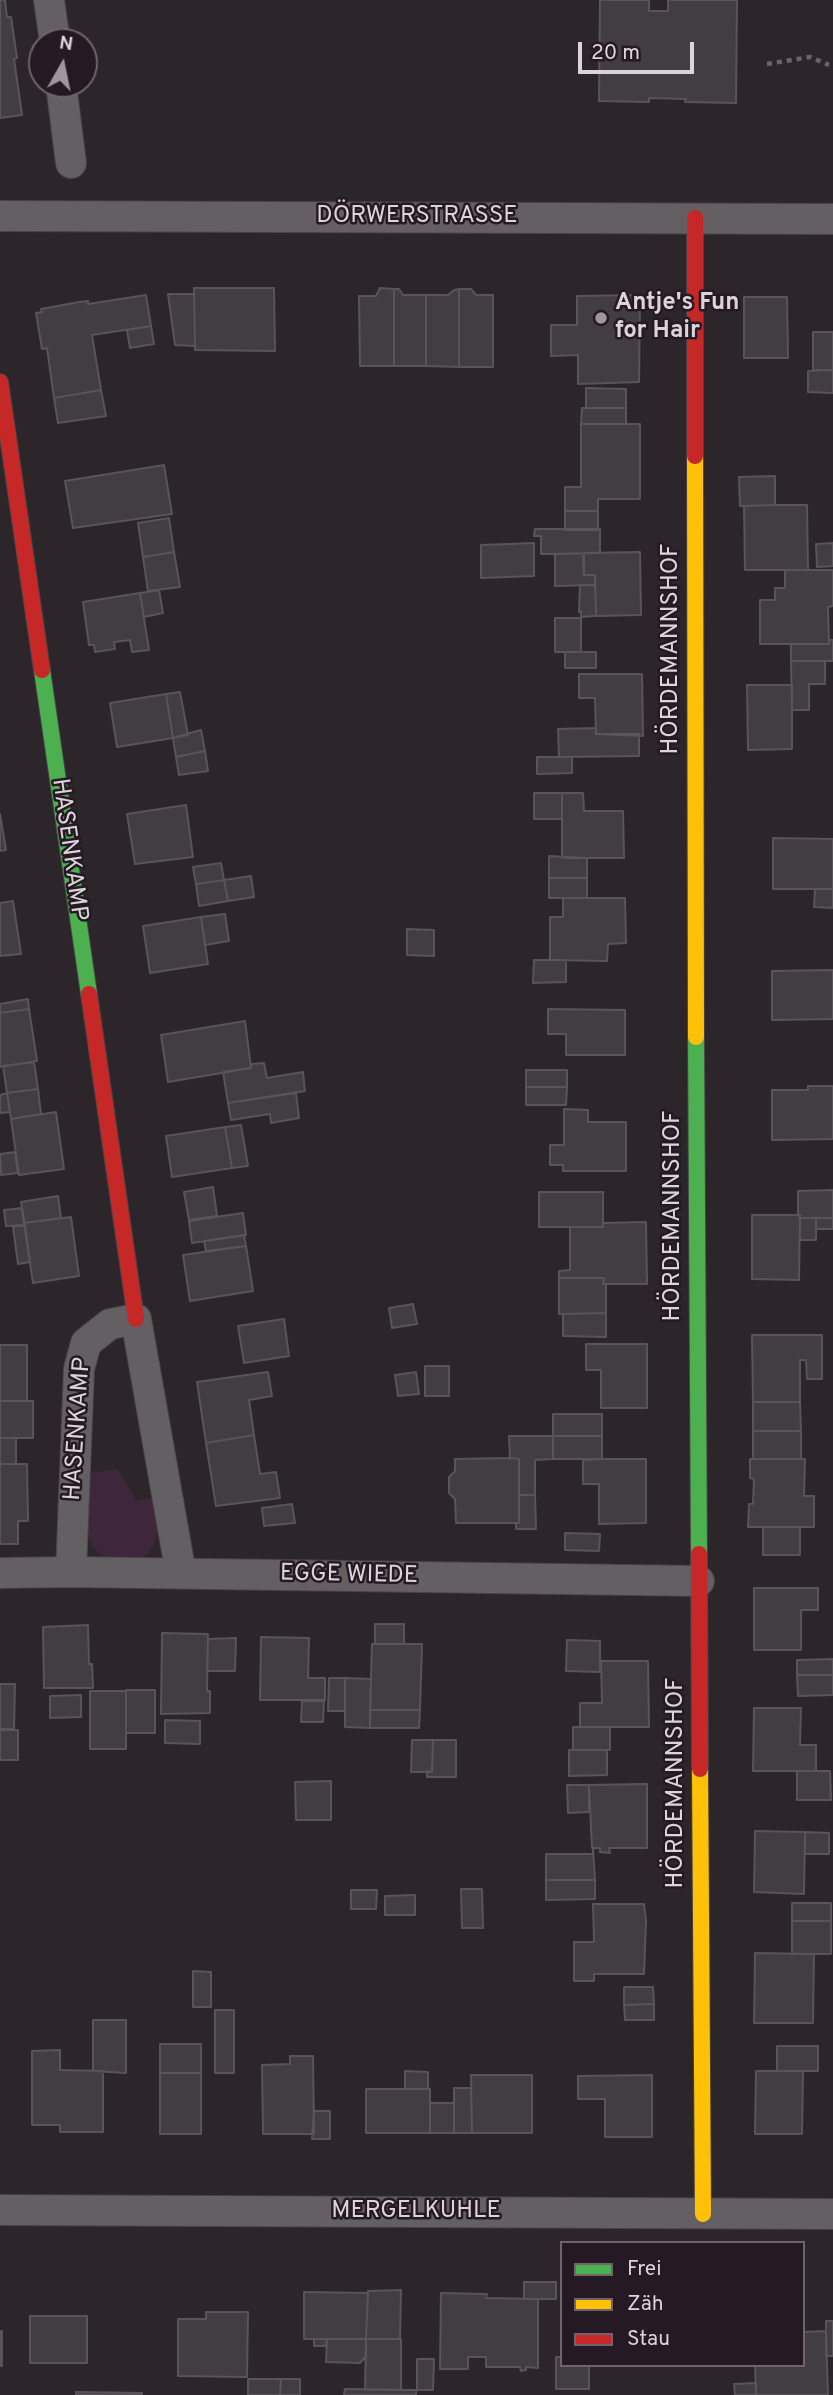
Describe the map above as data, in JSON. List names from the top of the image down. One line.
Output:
{"streets":{"street":["DÖRWERSTRASSE","HÖRDEMANNSHOF","HASENKAMP","EGGE WIEDE","MERGELKUHLE"]},"crossings":[["DÖRWERSTRASSE","HÖRDEMANNSHOF"],["HÖRDEMANNSHOF","EGGE WIEDE"],["HÖRDEMANNSHOF","MERGELKUHLE"],["HASENKAMP","EGGE WIEDE"]],"places":["Antje's Fun for Hair"],"legend":["Frei","Zäh","Stau"],"scale_bar":"20 m","north":"top"}
